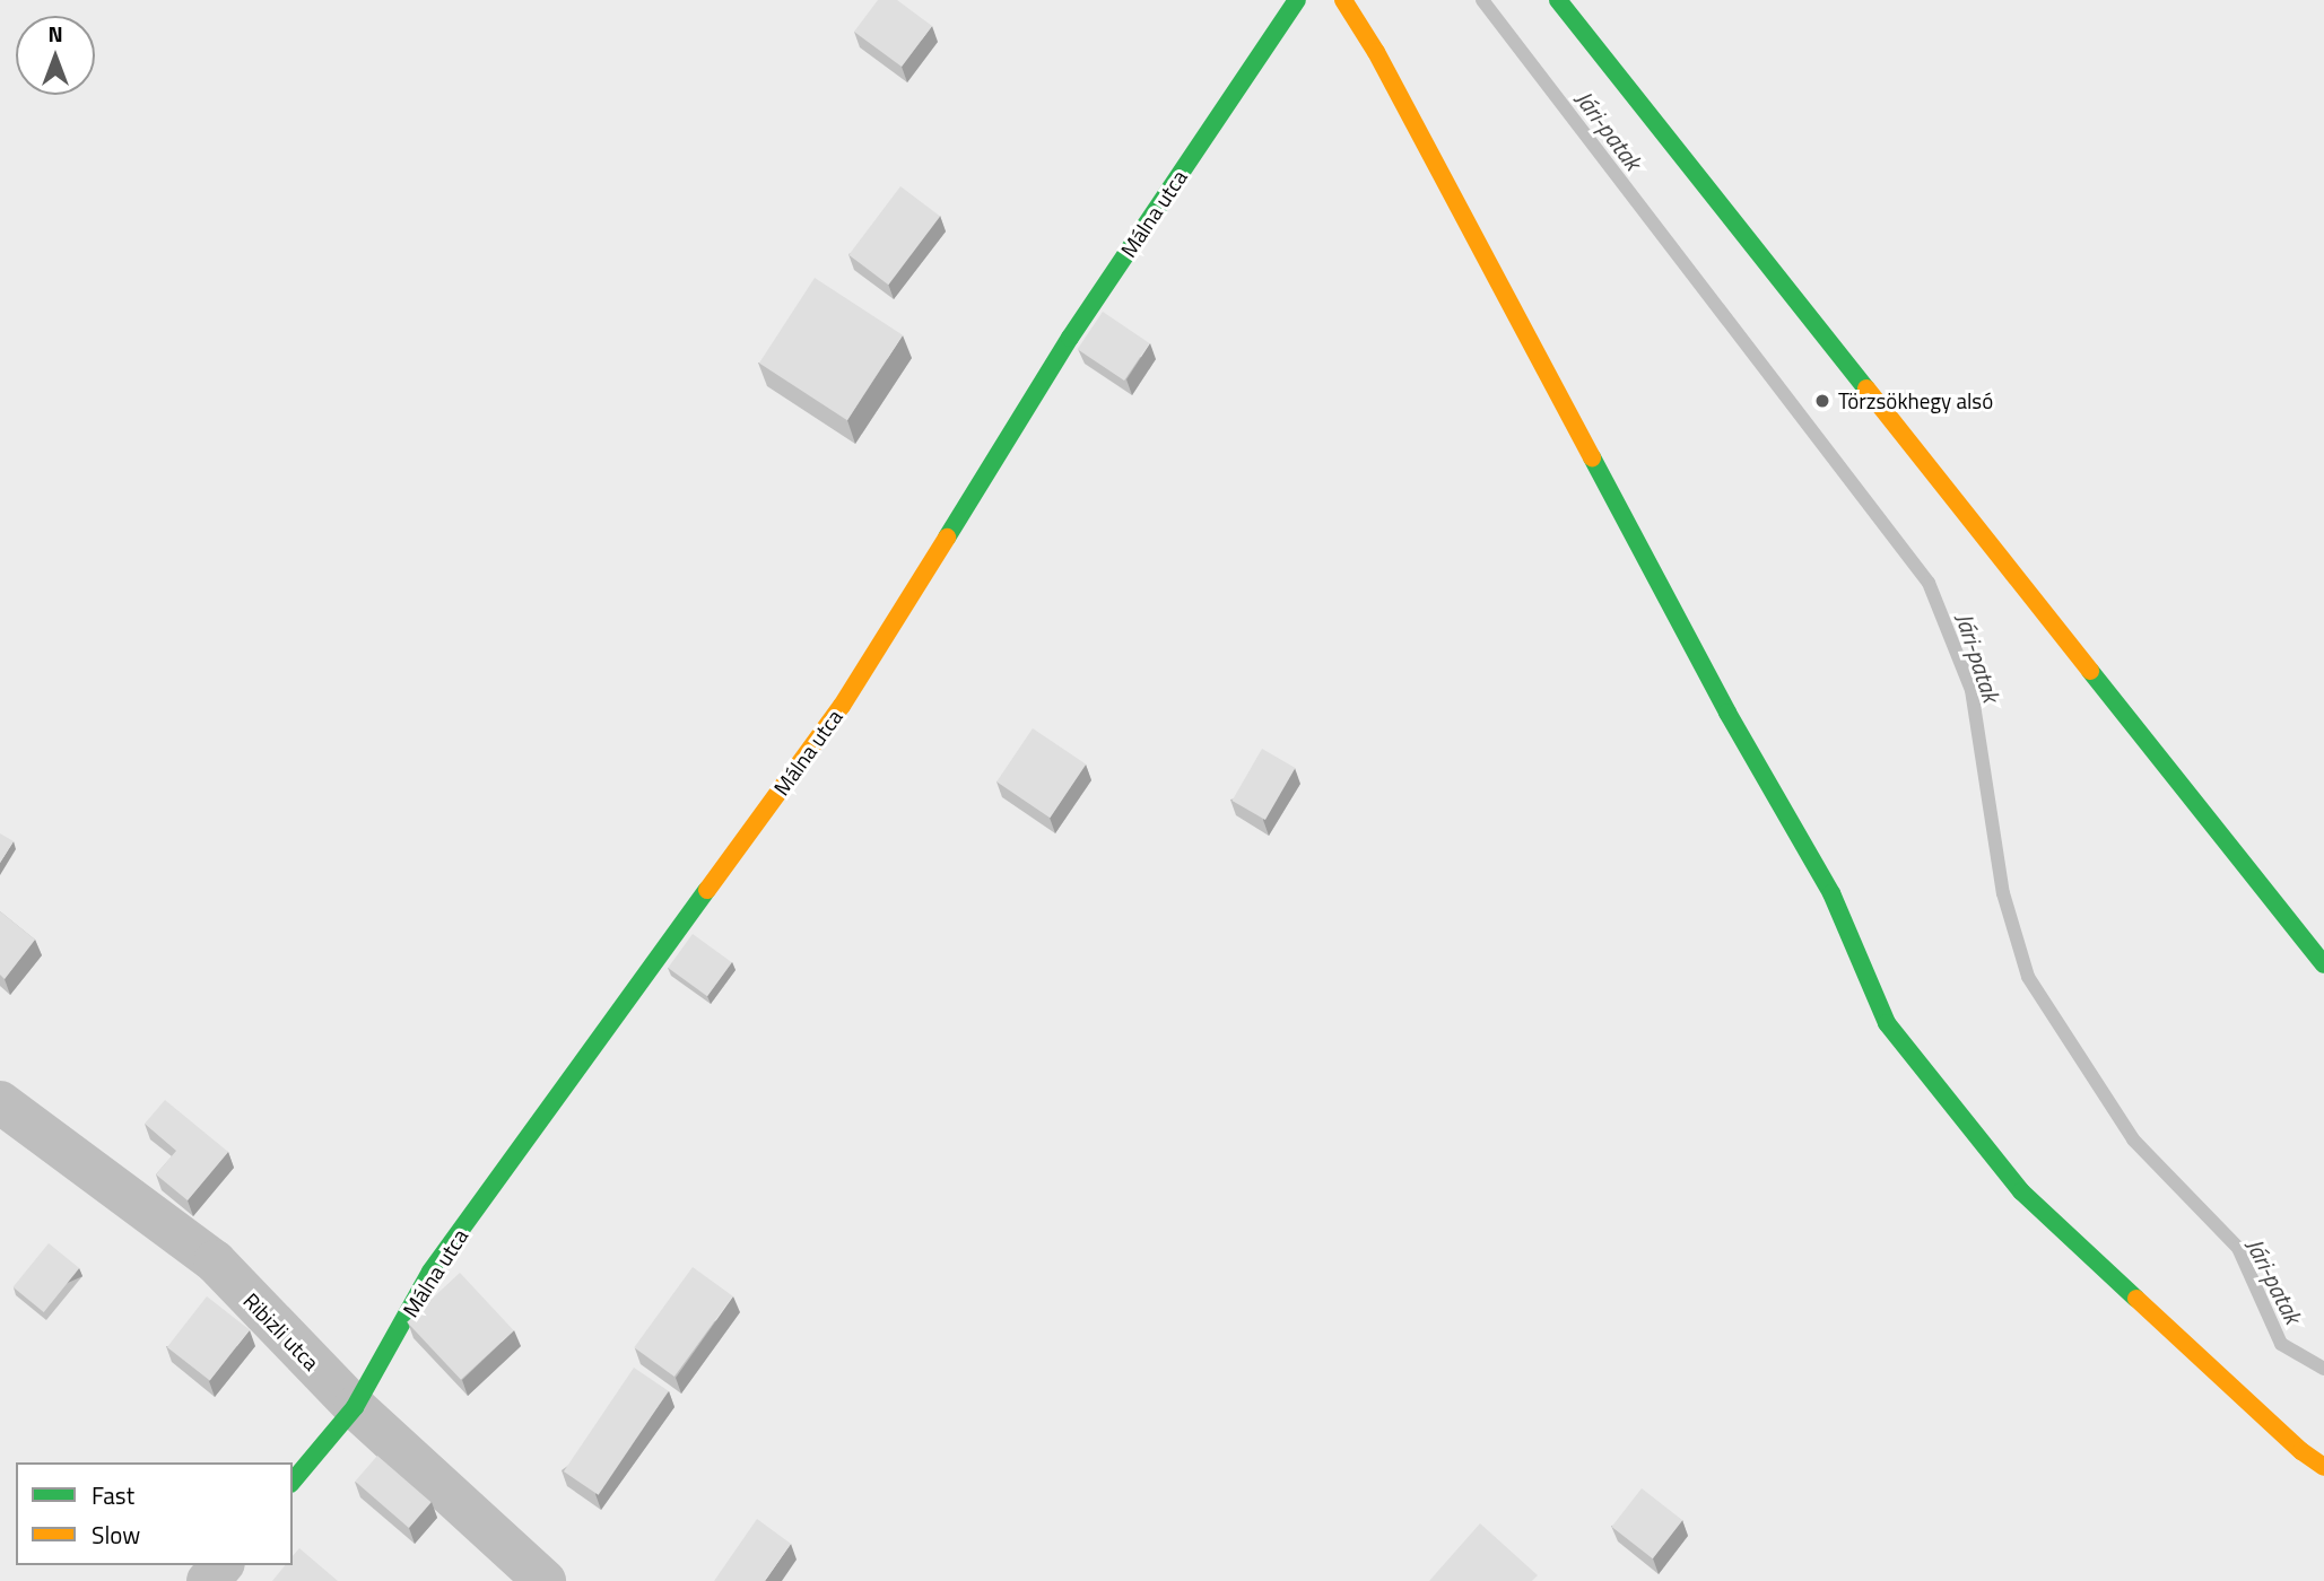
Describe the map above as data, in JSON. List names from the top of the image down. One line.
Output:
{"streets":{"street":["Málna utca","Ribizli utca"]},"crossings":[["Málna utca","Ribizli utca"]],"water":["Jári-patak"],"places":["Törzsökhegy alsó"],"legend":["Fast","Slow"],"north":"top"}
